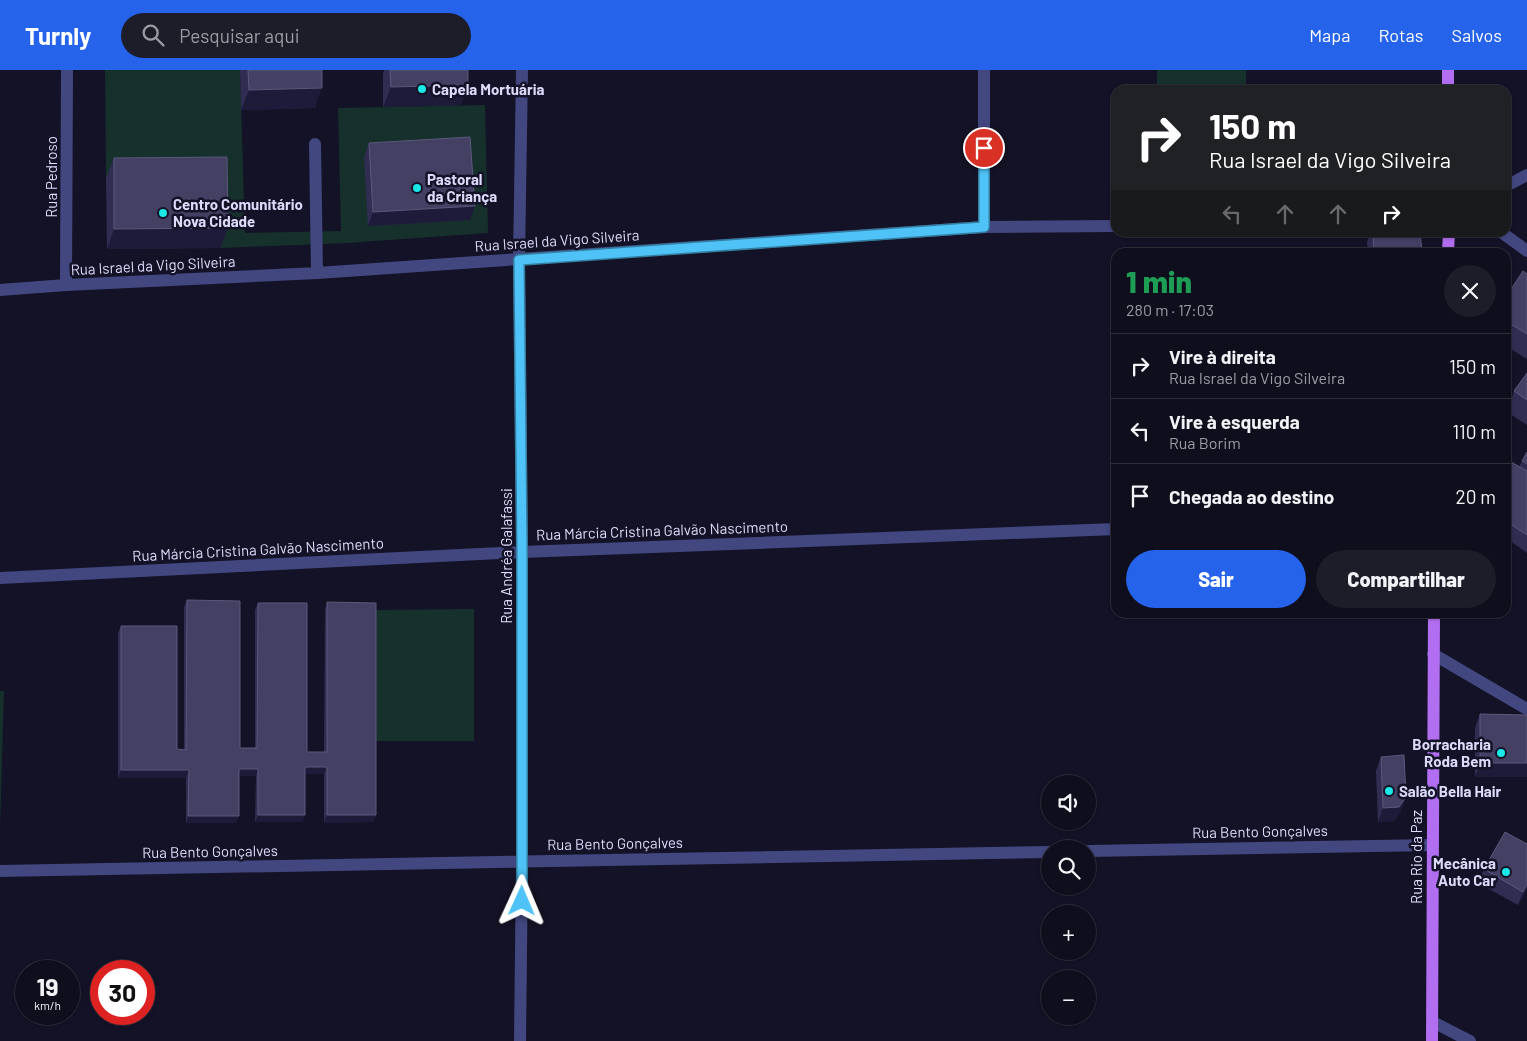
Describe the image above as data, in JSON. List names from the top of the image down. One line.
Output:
{"streets":{"main road":["Rua Rio da Paz"],"street":["Rua Pedroso","Rua Israel da Vigo Silveira","Rua Márcia Cristina Galvão Nascimento","Rua Andréa Galafassi","Rua Bento Gonçalves"]},"crossings":[["Rua Pedroso","Rua Israel da Vigo Silveira"],["Rua Israel da Vigo Silveira","Rua Andréa Galafassi"],["Rua Márcia Cristina Galvão Nascimento","Rua Andréa Galafassi"],["Rua Andréa Galafassi","Rua Bento Gonçalves"],["Rua Bento Gonçalves","Rua Rio da Paz"]],"places":["Capela Mortuária","Pastoral da Criança","Centro Comunitário Nova Cidade","Borracharia Roda Bem","Salão Bella Hair","Mecânica Auto Car"],"page":{"header":"Turnly","search":"Pesquisar aqui","nav":["Mapa","Rotas","Salvos"],"turn":["150 m","Rua Israel da Vigo Silveira"],"heading":["1 min","280 m · 17:03"],"list":[{"name":"Vire à direita","note":"Rua Israel da Vigo Silveira","value":"150 m"},{"name":"Vire à esquerda","note":"Rua Borim","value":"110 m"},{"name":"Chegada ao destino","value":"20 m"}],"buttons":["Sair","Compartilhar"],"map_buttons":["+","−"],"speed":"19 km/h","limit":"30"}}
